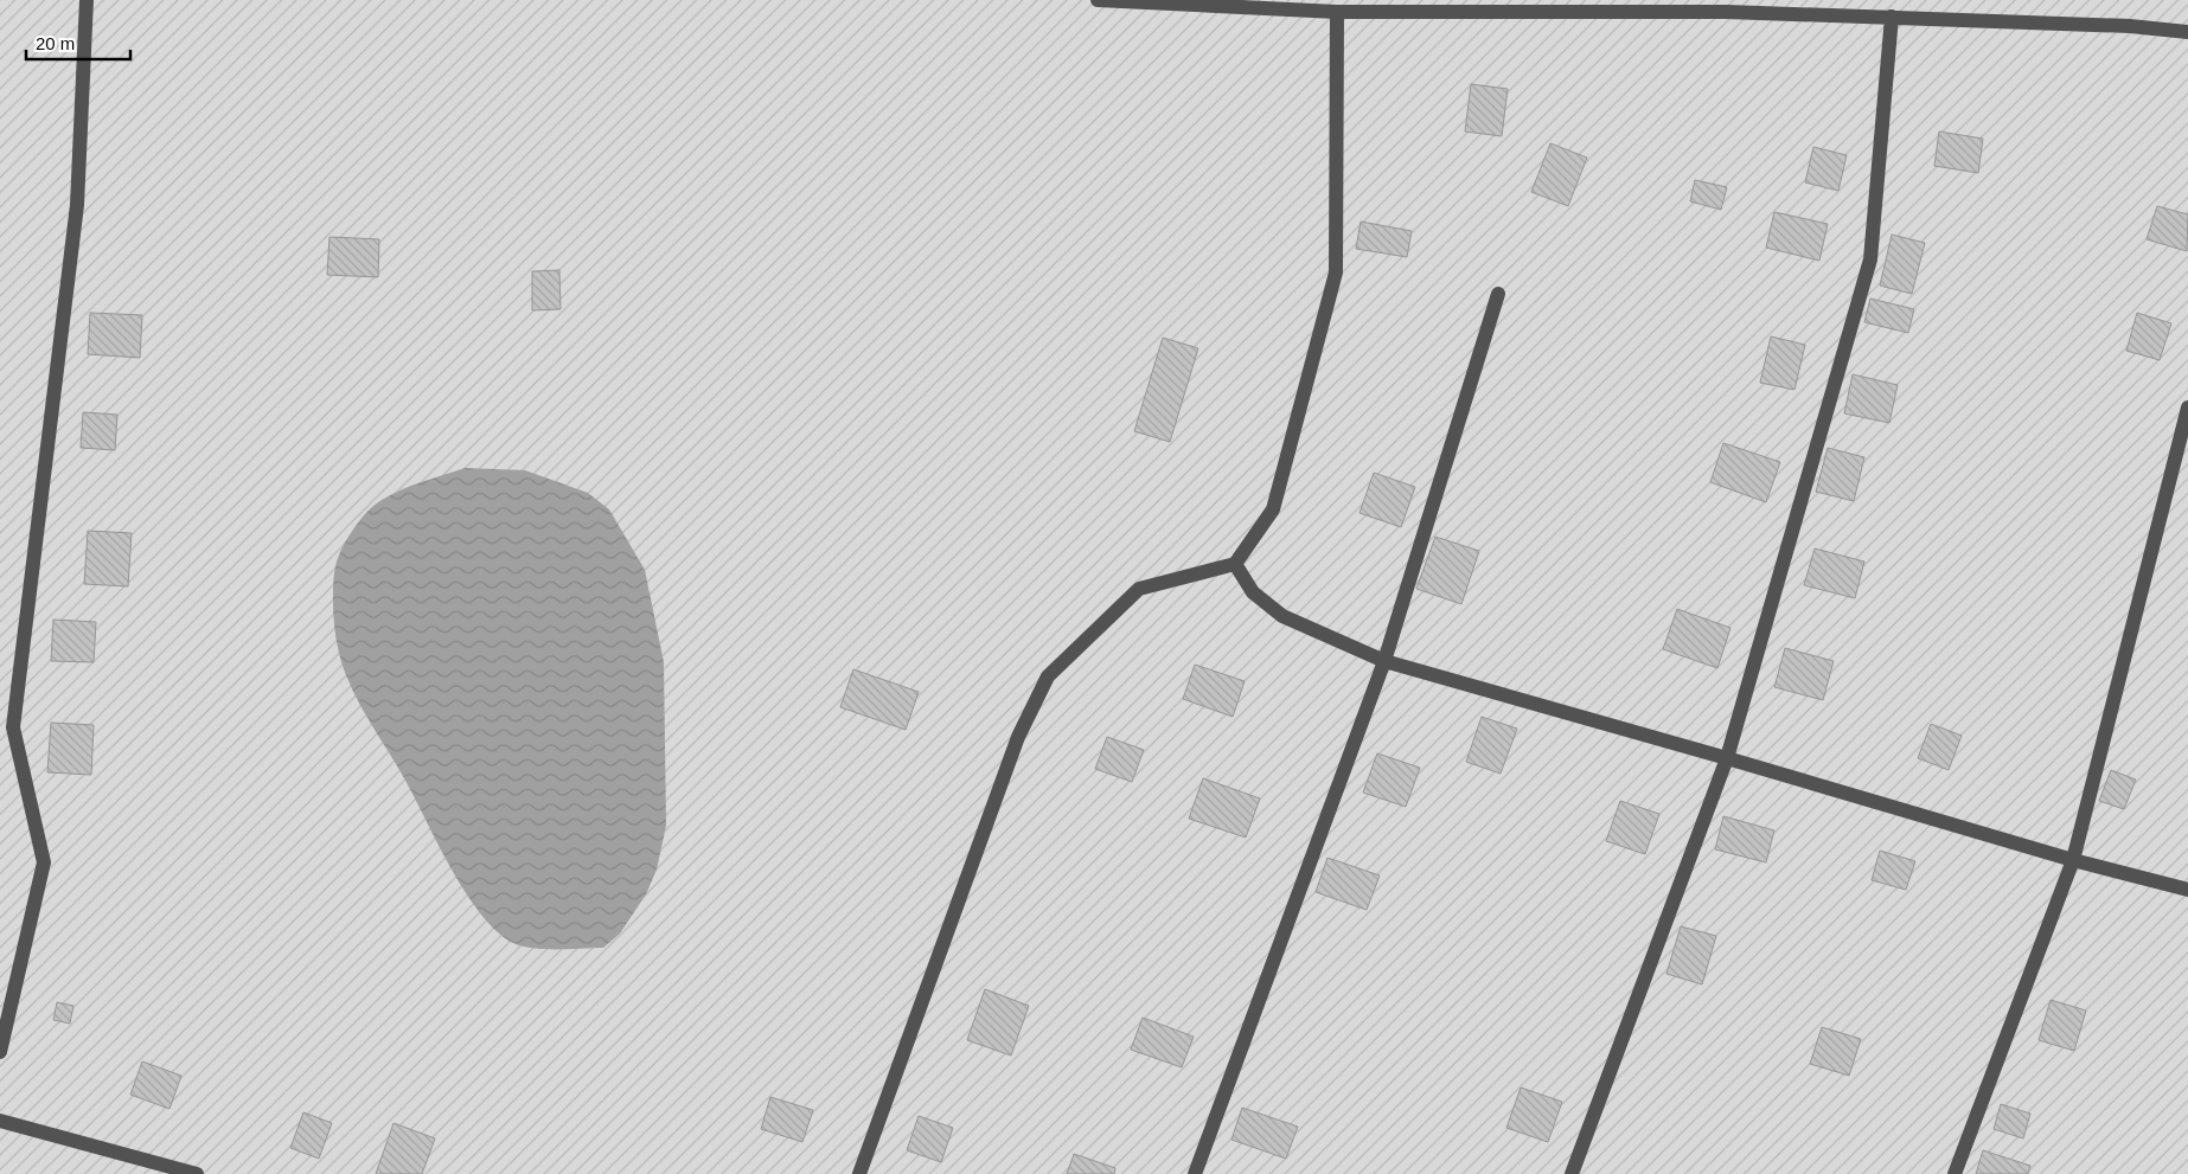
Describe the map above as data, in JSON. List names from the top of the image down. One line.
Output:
{"scale_bar":"20 m"}
